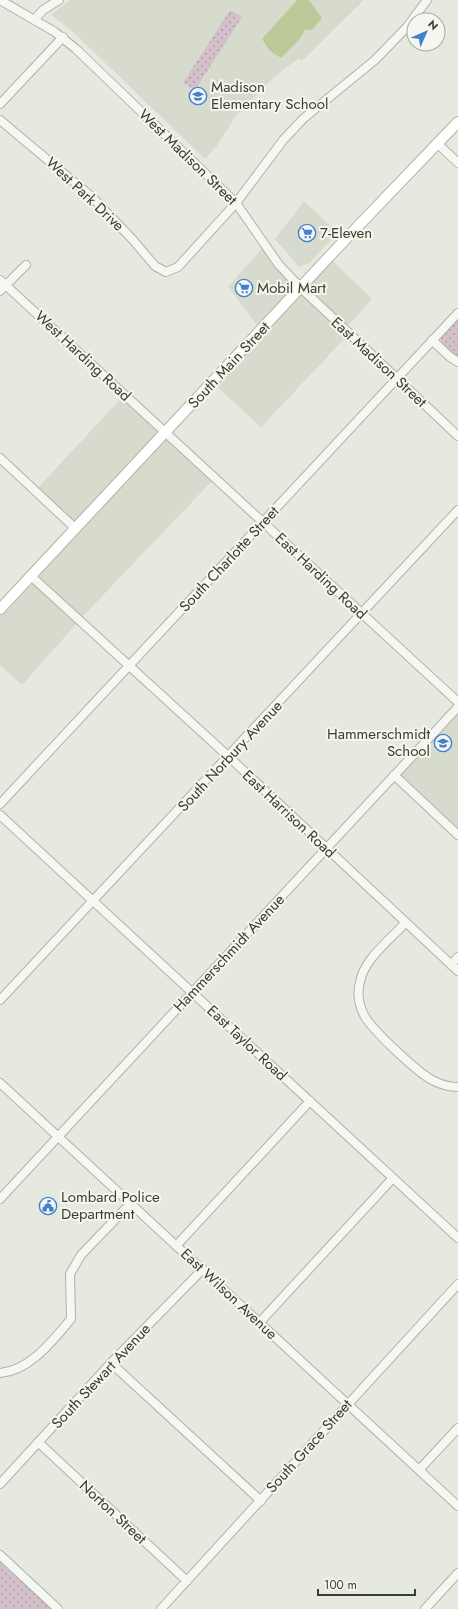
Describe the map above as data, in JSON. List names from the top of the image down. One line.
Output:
{"streets":{"main road":["South Main Street"],"street":["West Madison Street","West Park Drive","West Harding Road","East Madison Street","South Charlotte Street","East Harding Road","South Norbury Avenue","East Harrison Road","Hammerschmidt Avenue","East Taylor Road","East Wilson Avenue","South Stewart Avenue","South Grace Street","Norton Street"]},"crossings":[["West Madison Street","West Park Drive"],["West Madison Street","East Madison Street"],["West Madison Street","South Main Street"],["West Harding Road","South Main Street"],["West Harding Road","East Harding Road"],["East Madison Street","South Main Street"],["East Madison Street","South Charlotte Street"],["South Main Street","East Harding Road"],["South Main Street","East Harrison Road"],["South Charlotte Street","East Harding Road"],["South Charlotte Street","East Harrison Road"],["East Harding Road","South Norbury Avenue"],["South Norbury Avenue","East Harrison Road"],["South Norbury Avenue","East Taylor Road"],["East Harrison Road","Hammerschmidt Avenue"],["Hammerschmidt Avenue","East Taylor Road"],["Hammerschmidt Avenue","East Wilson Avenue"],["East Wilson Avenue","South Stewart Avenue"],["East Wilson Avenue","South Grace Street"],["South Stewart Avenue","Norton Street"],["South Grace Street","Norton Street"]],"places":{"school or university":["Madison Elementary School","Hammerschmidt School"],"supermarket":["7-Eleven","Mobil Mart"],"public building":["Lombard Police Department"]},"scale_bar":"100 m","north":"top right"}
